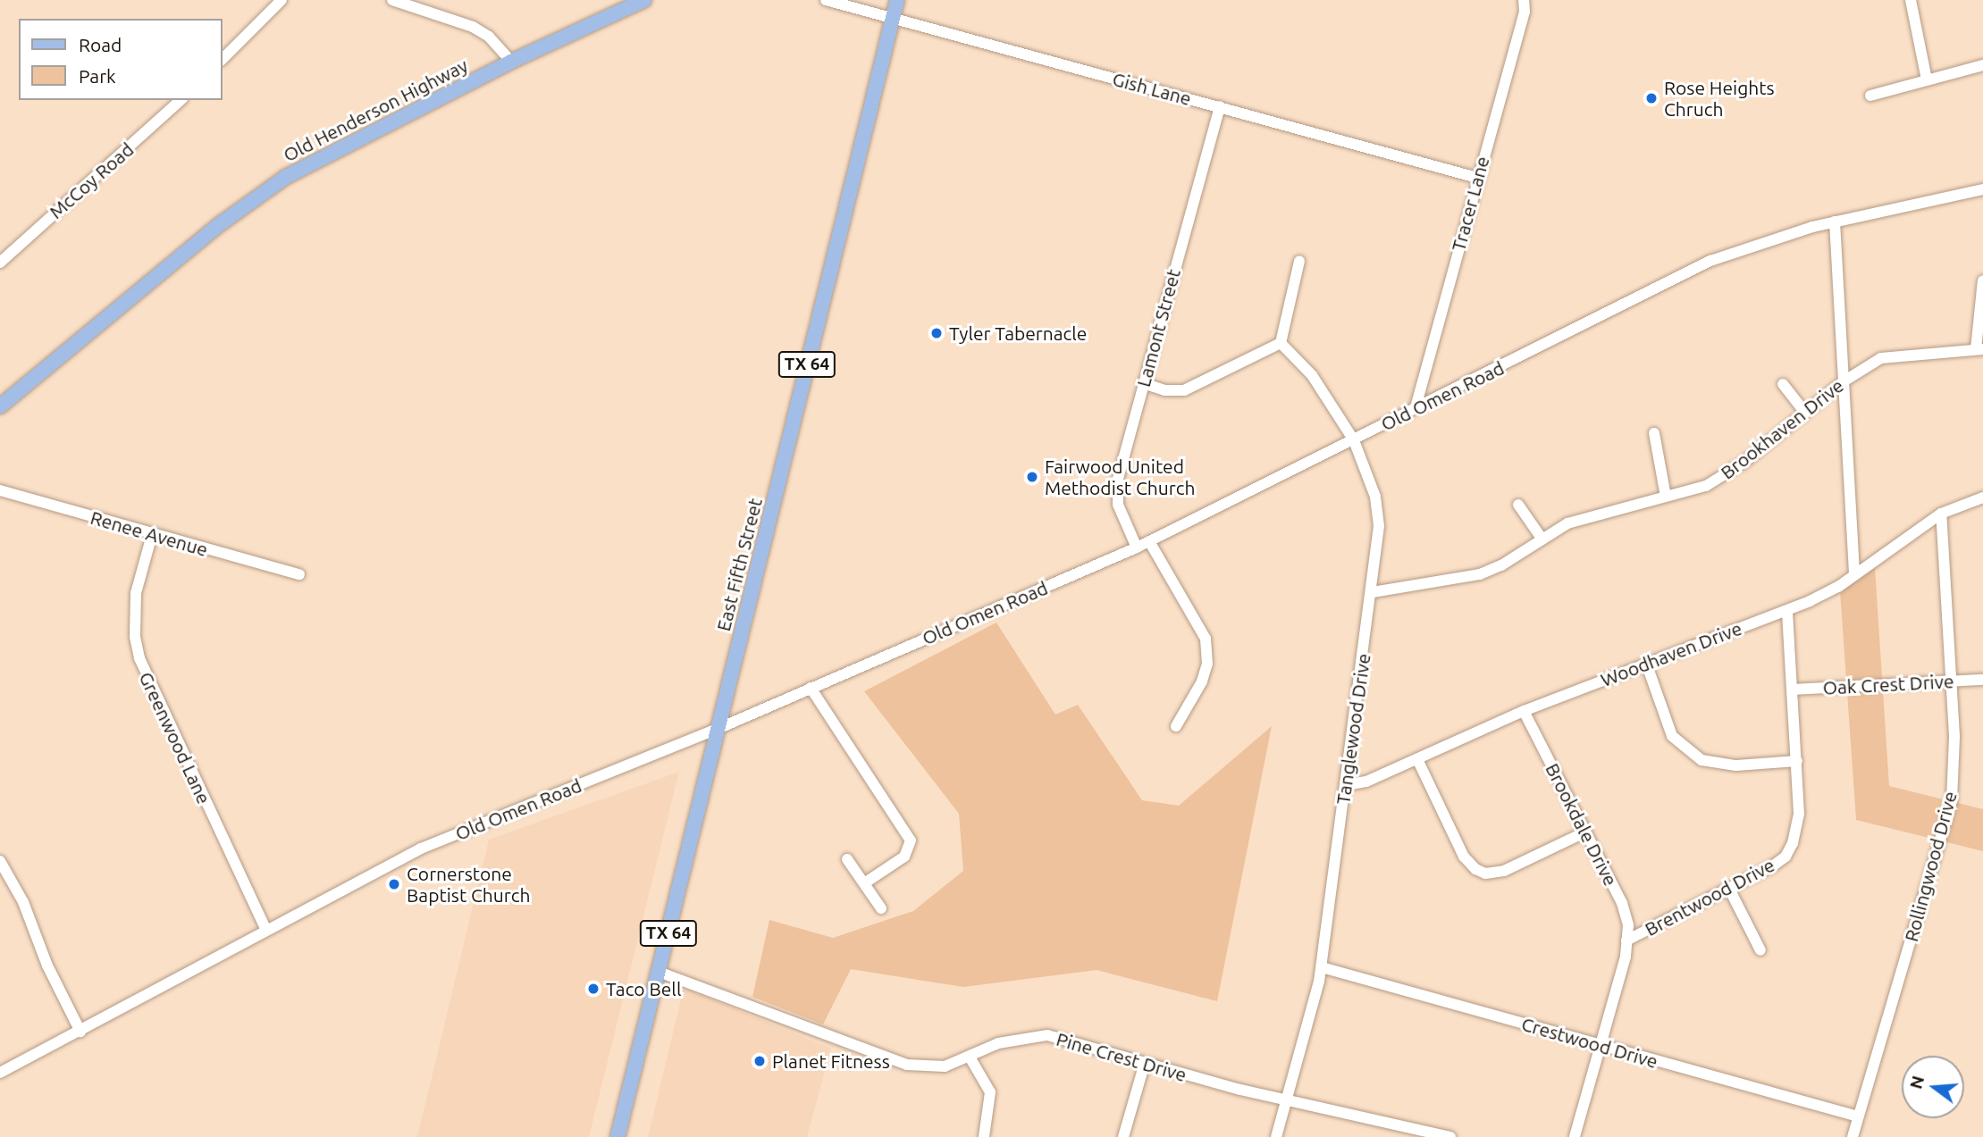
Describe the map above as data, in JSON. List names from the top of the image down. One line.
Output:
{"streets":{"main road":["Old Henderson Highway","TX 64","East Fifth Street"],"street":["Gish Lane","McCoy Road","Tracer Lane","Lamont Street","Old Omen Road","Brookhaven Drive","Renee Avenue","Woodhaven Drive","Oak Crest Drive","Tanglewood Drive","Greenwood Lane","Brookdale Drive","Rollingwood Drive","Brentwood Drive","Crestwood Drive","Pine Crest Drive"]},"crossings":[["Gish Lane","Tracer Lane"],["Gish Lane","Lamont Street"],["Gish Lane","East Fifth Street"],["Tracer Lane","Old Omen Road"],["Lamont Street","Old Omen Road"],["Old Omen Road","East Fifth Street"],["Old Omen Road","Tanglewood Drive"],["Old Omen Road","Greenwood Lane"],["Brookhaven Drive","Tanglewood Drive"],["Renee Avenue","Greenwood Lane"],["East Fifth Street","Pine Crest Drive"],["Woodhaven Drive","Tanglewood Drive"],["Woodhaven Drive","Brookdale Drive"],["Woodhaven Drive","Rollingwood Drive"],["Woodhaven Drive","Brentwood Drive"],["Oak Crest Drive","Rollingwood Drive"],["Oak Crest Drive","Brentwood Drive"],["Tanglewood Drive","Crestwood Drive"],["Tanglewood Drive","Pine Crest Drive"],["Brookdale Drive","Brentwood Drive"],["Rollingwood Drive","Crestwood Drive"],["Brentwood Drive","Crestwood Drive"]],"places":["Rose Heights Chruch","Tyler Tabernacle","Fairwood United Methodist Church","Cornerstone Baptist Church","Taco Bell","Planet Fitness"],"legend":["Road","Park"],"north":"left"}
